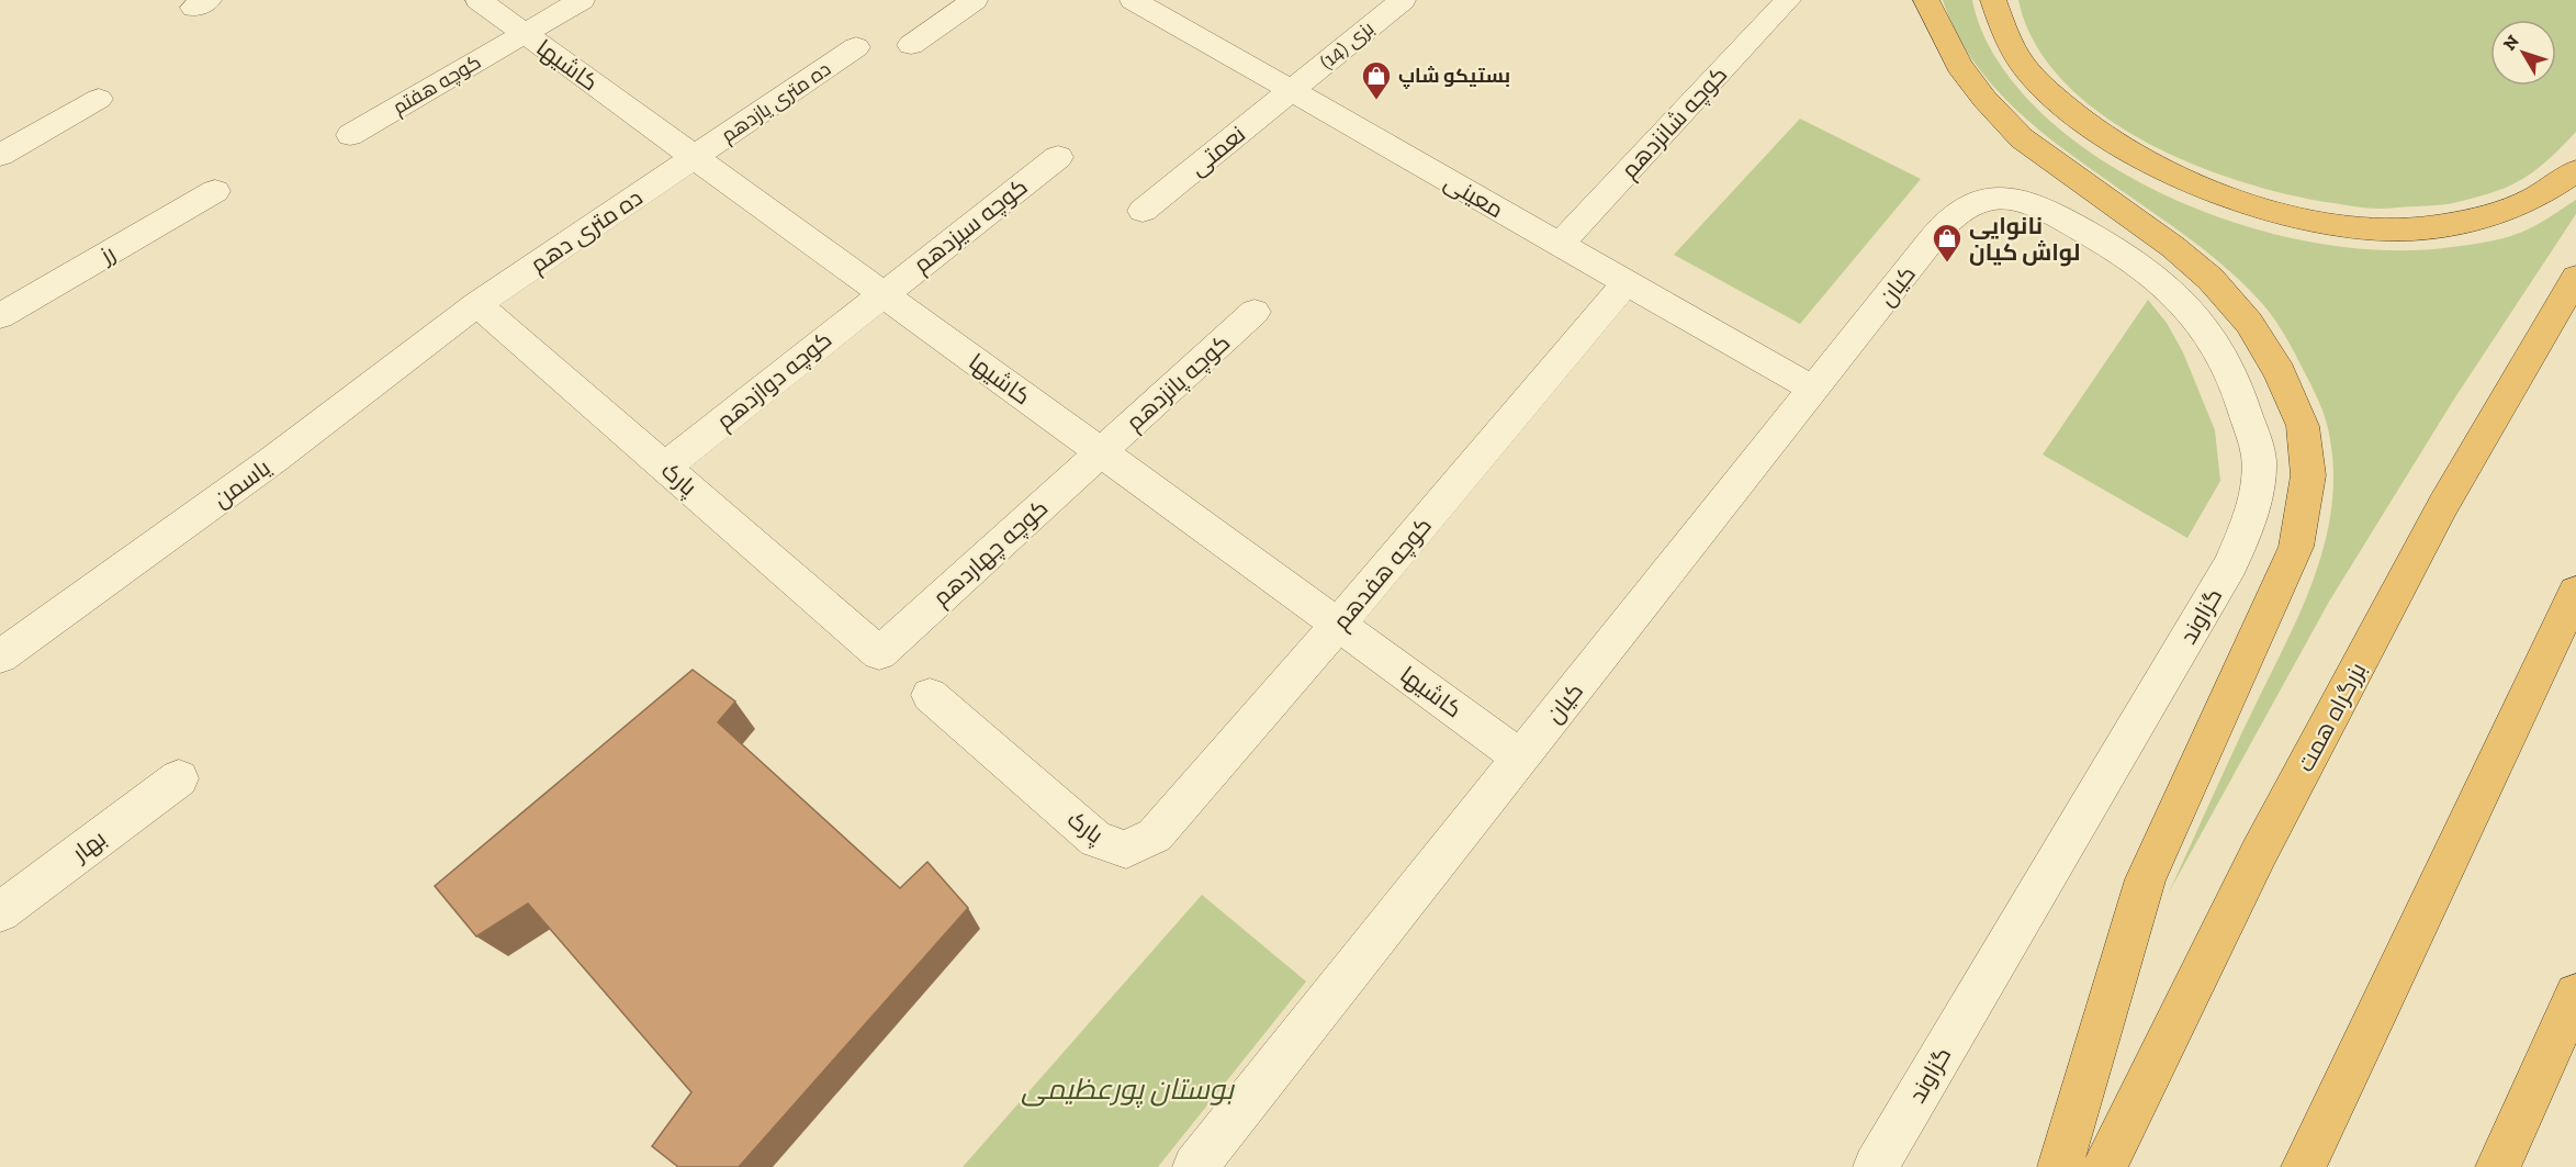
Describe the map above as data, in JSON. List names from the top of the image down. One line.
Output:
{"streets":{"highway":["بزرگراه همت"],"street":["بزی (14)","کاشیها","کوچه هفتم","ده متری یازدهم","کوچه شانزدهم","نعمتی","معینی","کوچه سیزدهم","ده متری دهم","رز","کیان","کوچه دوازدهم","کوچه پانزدهم","پارک","یاسمن","کوچه چهاردهم","کوچه هفدهم","گزاوند","بهار"]},"crossings":[["بزی (14)","نعمتی"],["بزی (14)","معینی"],["کاشیها","کوچه هفتم"],["کاشیها","ده متری یازدهم"],["کاشیها","کوچه سیزدهم"],["کاشیها","ده متری دهم"],["کاشیها","کیان"],["کاشیها","کوچه دوازدهم"],["کاشیها","کوچه پانزدهم"],["کاشیها","کوچه چهاردهم"],["کاشیها","کوچه هفدهم"],["ده متری یازدهم","ده متری دهم"],["کوچه شانزدهم","معینی"],["نعمتی","معینی"],["معینی","کیان"],["معینی","کوچه هفدهم"],["کوچه سیزدهم","کوچه دوازدهم"],["ده متری دهم","پارک"],["ده متری دهم","یاسمن"],["کیان","گزاوند"],["کوچه دوازدهم","پارک"],["کوچه پانزدهم","کوچه چهاردهم"],["پارک","یاسمن"],["پارک","کوچه چهاردهم"],["پارک","کوچه هفدهم"]],"parks":["بوستان پورعظیمی"],"places":{"shop":["بستیکو شاپ","نانوایی لواش کیان"]},"north":"top left"}
